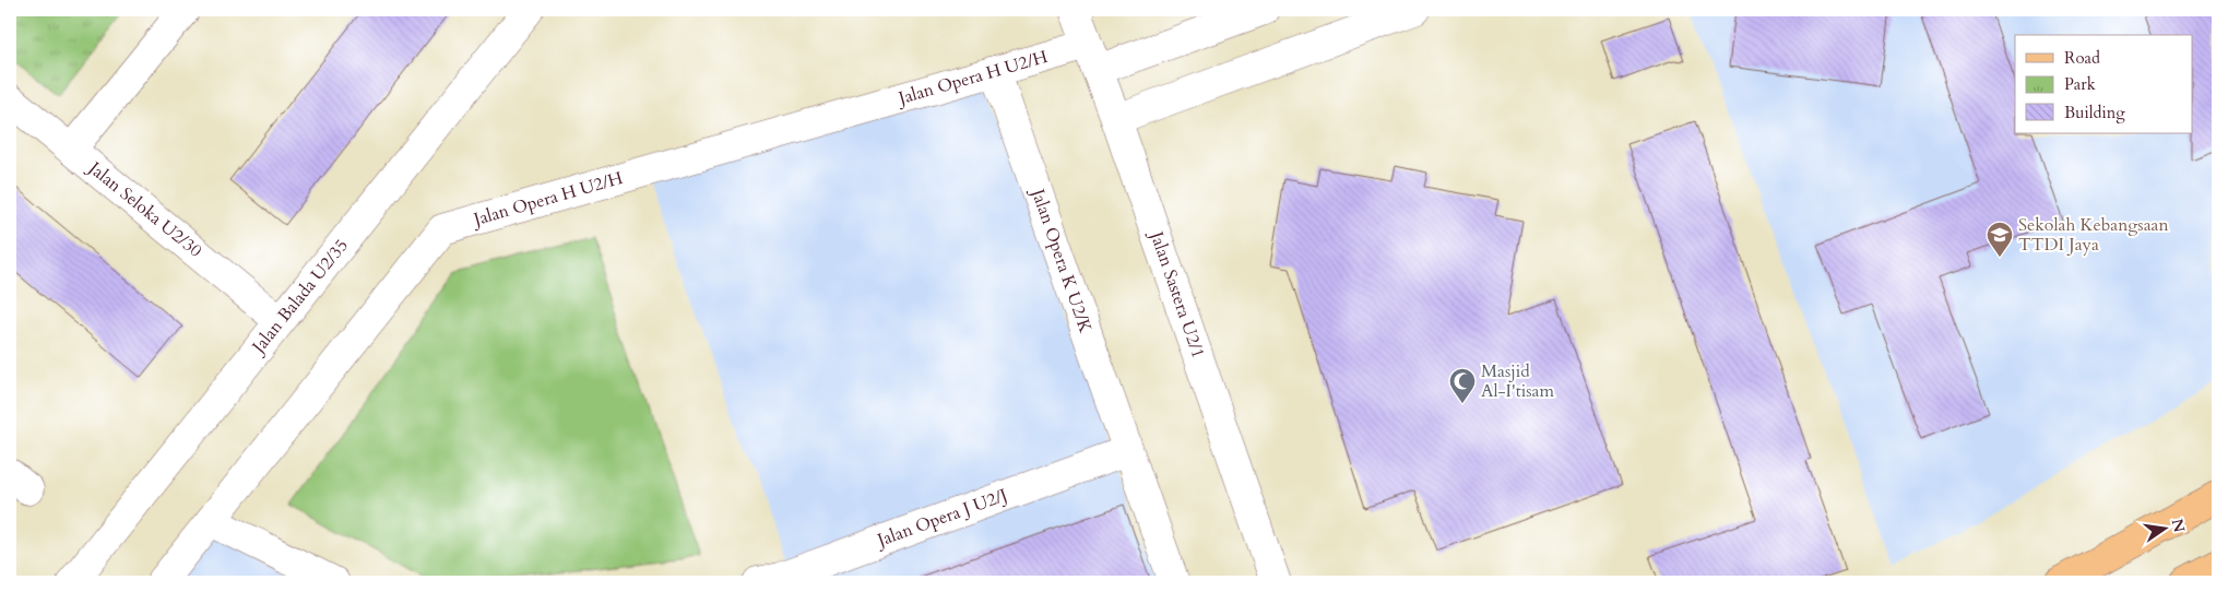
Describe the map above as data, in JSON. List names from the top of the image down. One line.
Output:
{"streets":{"street":["Jalan Opera H U2/H","Jalan Seloka U2/30","Jalan Opera K U2/K","Jalan Sastera U2/1","Jalan Balada U2/35","Jalan Opera J U2/J"]},"crossings":[["Jalan Opera H U2/H","Jalan Opera K U2/K"],["Jalan Opera H U2/H","Jalan Sastera U2/1"],["Jalan Seloka U2/30","Jalan Balada U2/35"],["Jalan Opera K U2/K","Jalan Opera J U2/J"]],"places":{"school or university":["Sekolah Kebangsaan TTDI Jaya"],"mosque":["Masjid Al-I'tisam"]},"legend":["Road","Park","Building"],"north":"right"}
